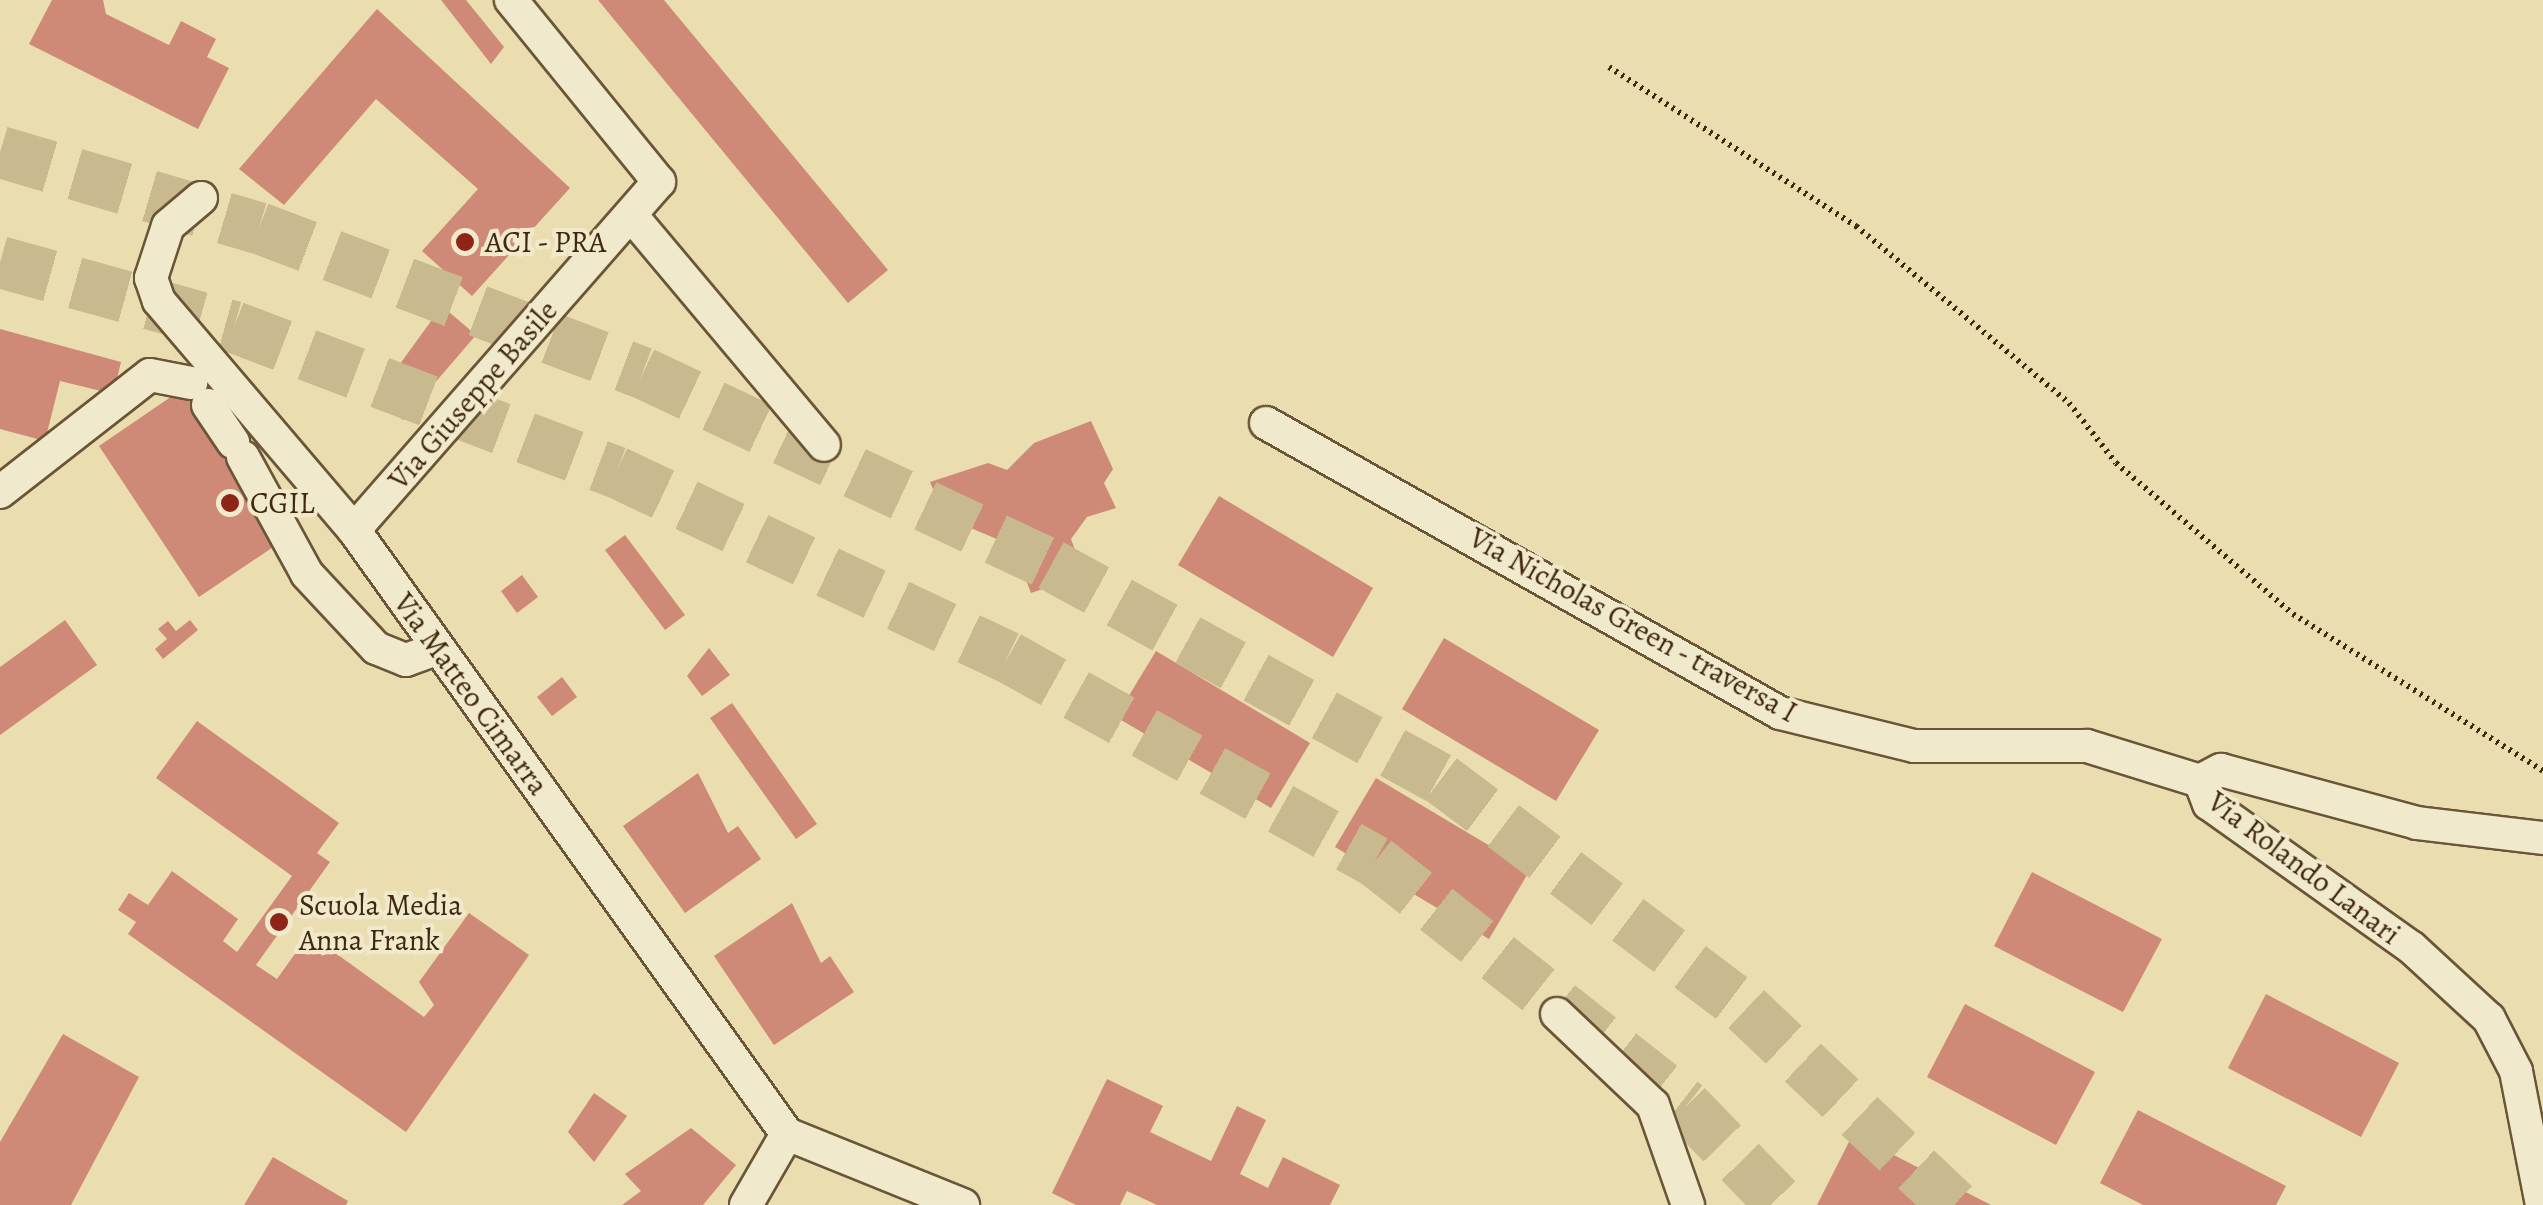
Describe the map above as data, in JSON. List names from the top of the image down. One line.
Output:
{"streets":{"street":["Via Giuseppe Basile","Via Nicholas Green - traversa I","Via Matteo Cimarra","Via Rolando Lanari"]},"crossings":[["Via Giuseppe Basile","Via Matteo Cimarra"],["Via Nicholas Green - traversa I","Via Rolando Lanari"]],"places":["ACI - PRA","CGIL","Scuola Media Anna Frank"]}
